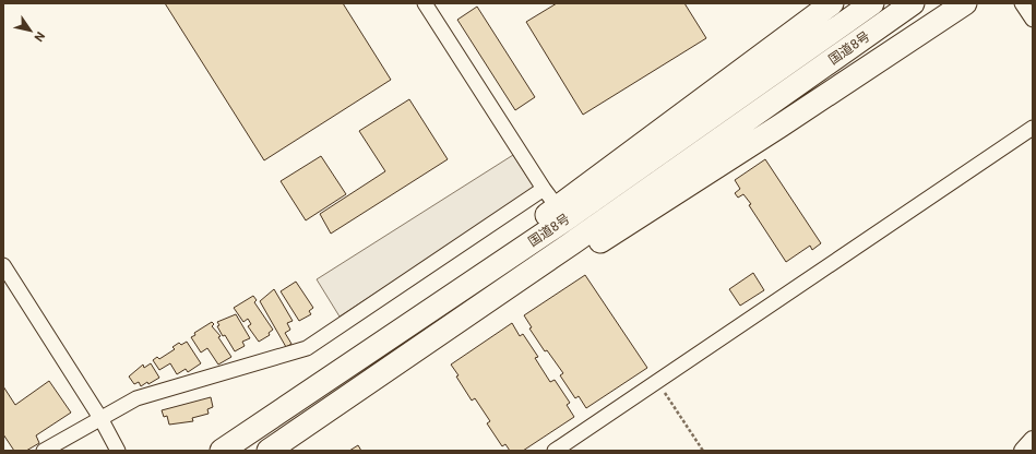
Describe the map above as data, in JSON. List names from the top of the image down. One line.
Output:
{"streets":{"highway":["国道8号"]},"north":"bottom right"}
